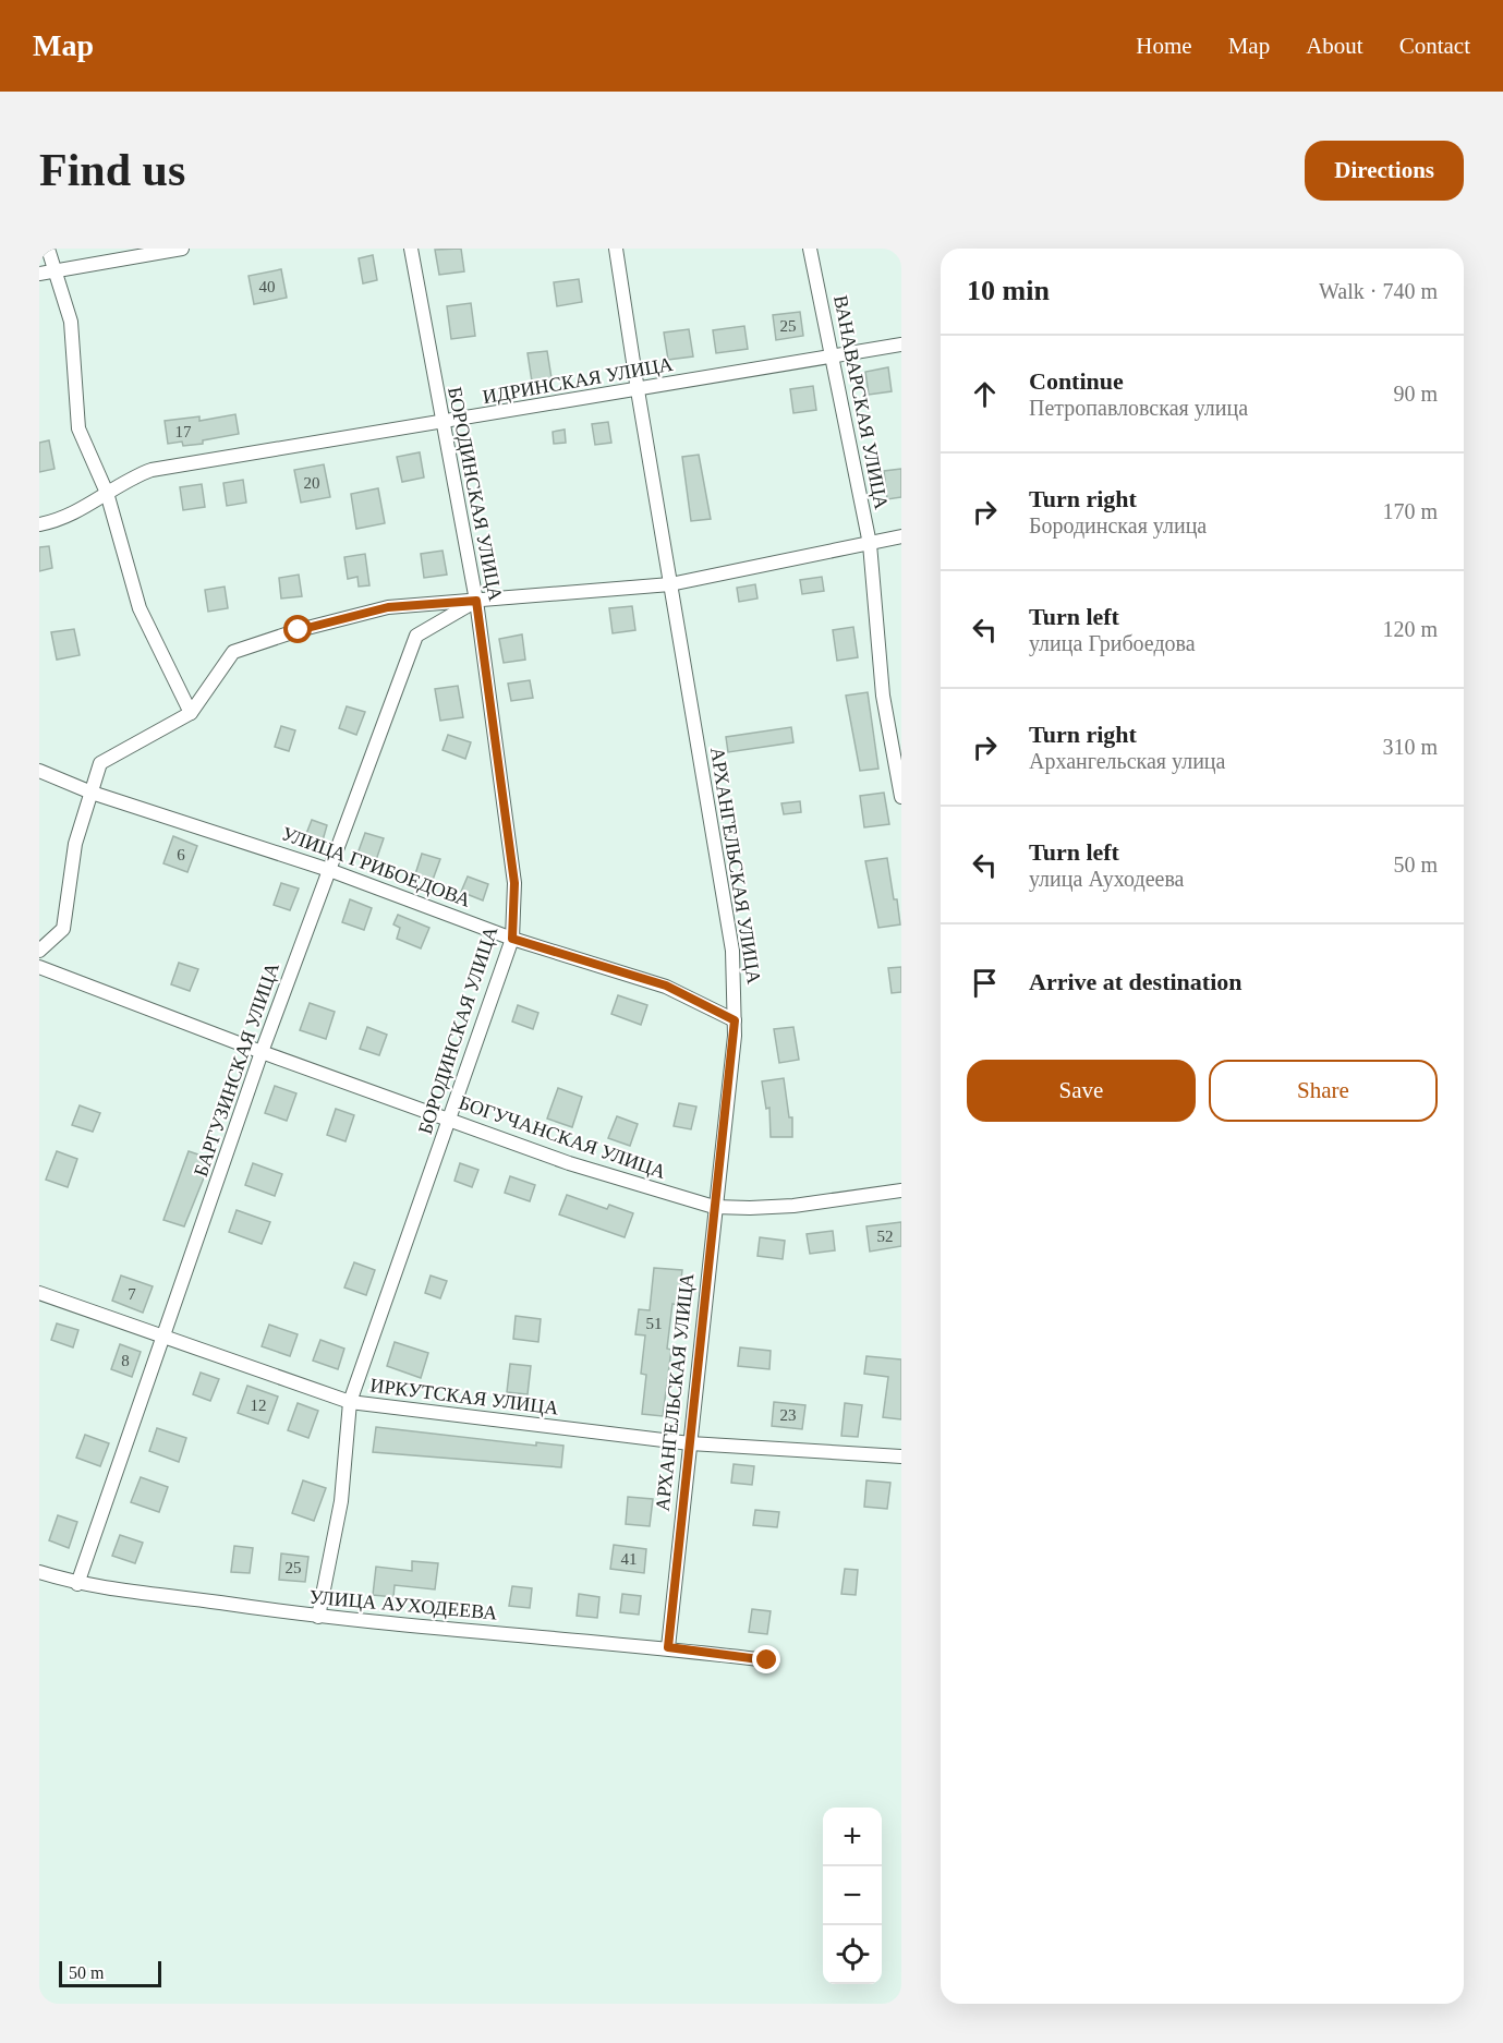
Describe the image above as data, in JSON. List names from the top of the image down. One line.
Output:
{"streets":{"street":["ИДРИНСКАЯ УЛИЦА","ВАНАВАРСКАЯ УЛИЦА","БОРОДИНСКАЯ УЛИЦА","АРХАНГЕЛЬСКАЯ УЛИЦА","УЛИЦА ГРИБОЕДОВА","БАРГУЗИНСКАЯ УЛИЦА","БОГУЧАНСКАЯ УЛИЦА","ИРКУТСКАЯ УЛИЦА","УЛИЦА АУХОДЕЕВА"]},"crossings":[["ИДРИНСКАЯ УЛИЦА","ВАНАВАРСКАЯ УЛИЦА"],["ИДРИНСКАЯ УЛИЦА","БОРОДИНСКАЯ УЛИЦА"],["ИДРИНСКАЯ УЛИЦА","АРХАНГЕЛЬСКАЯ УЛИЦА"],["БОРОДИНСКАЯ УЛИЦА","УЛИЦА ГРИБОЕДОВА"],["БОРОДИНСКАЯ УЛИЦА","БАРГУЗИНСКАЯ УЛИЦА"],["БОРОДИНСКАЯ УЛИЦА","БОГУЧАНСКАЯ УЛИЦА"],["БОРОДИНСКАЯ УЛИЦА","ИРКУТСКАЯ УЛИЦА"],["БОРОДИНСКАЯ УЛИЦА","УЛИЦА АУХОДЕЕВА"],["АРХАНГЕЛЬСКАЯ УЛИЦА","УЛИЦА ГРИБОЕДОВА"],["АРХАНГЕЛЬСКАЯ УЛИЦА","БОГУЧАНСКАЯ УЛИЦА"],["АРХАНГЕЛЬСКАЯ УЛИЦА","ИРКУТСКАЯ УЛИЦА"],["АРХАНГЕЛЬСКАЯ УЛИЦА","УЛИЦА АУХОДЕЕВА"],["УЛИЦА ГРИБОЕДОВА","БАРГУЗИНСКАЯ УЛИЦА"],["БАРГУЗИНСКАЯ УЛИЦА","БОГУЧАНСКАЯ УЛИЦА"],["БАРГУЗИНСКАЯ УЛИЦА","ИРКУТСКАЯ УЛИЦА"],["БАРГУЗИНСКАЯ УЛИЦА","УЛИЦА АУХОДЕЕВА"]],"house_numbers":["40","25","17","20","6","52","7","51","8","12","23","41","25"],"scale_bar":"50 m","page":{"header":"Map","nav":["Home","Map","About","Contact"],"buttons":["Directions",["Save","Share"]],"title":"Find us","heading":["10 min","Walk · 740 m"],"list":[["Continue","Петропавловская улица","90 m"],["Turn right","Бородинская улица","170 m"],["Turn left","улица Грибоедова","120 m"],["Turn right","Архангельская улица","310 m"],["Turn left","улица Ауходеева","50 m"],"Arrive at destination"],"map_buttons":["+","−"],"scale":"50 m"}}
